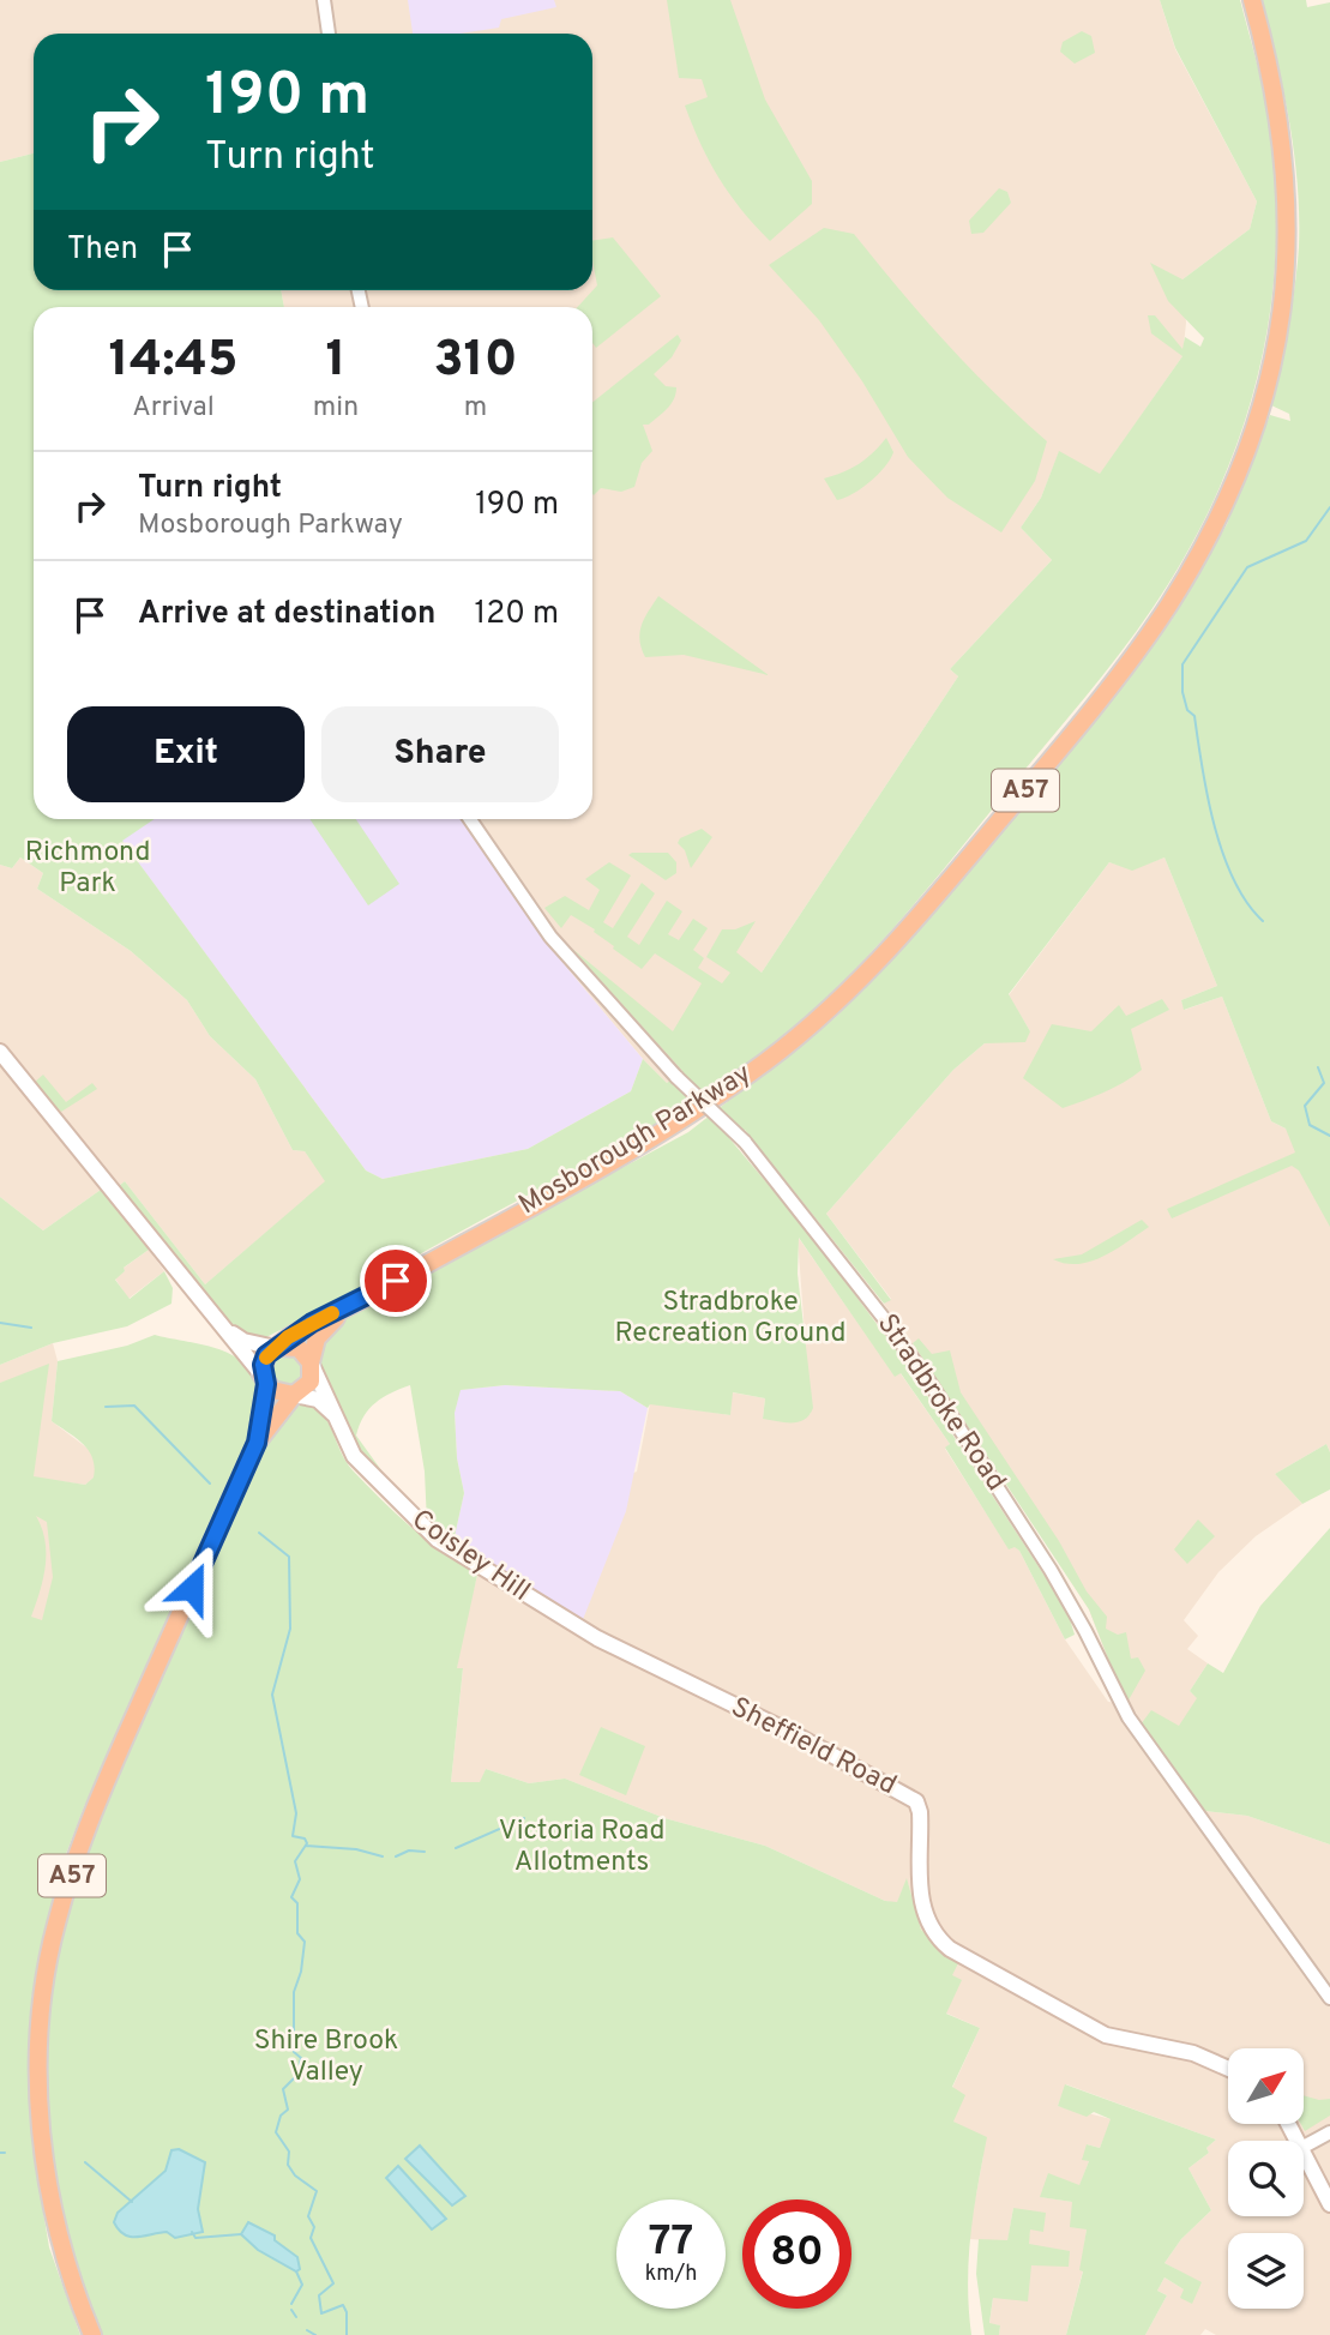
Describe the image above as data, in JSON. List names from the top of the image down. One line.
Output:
{"streets":{"highway":["A57","Mosborough Parkway"],"main road":["Coisley Hill","Sheffield Road"],"street":["Stradbroke Road"]},"crossings":[["A57","Mosborough Parkway"],["A57","Coisley Hill"],["Mosborough Parkway","Coisley Hill"],["Coisley Hill","Sheffield Road"]],"parks":["Richmond Park","Stradbroke Recreation Ground","Victoria Road Allotments","Shire Brook Valley"],"north":"top right","page":{"turn":["190 m","Turn right"],"then":"Then","eta":["14:45","Arrival","1","min","310","m"],"list":[{"name":"Turn right","note":"Mosborough Parkway","value":"190 m"},{"name":"Arrive at destination","value":"120 m"}],"buttons":["Exit","Share"],"speed":"77 km/h","limit":"80"}}
